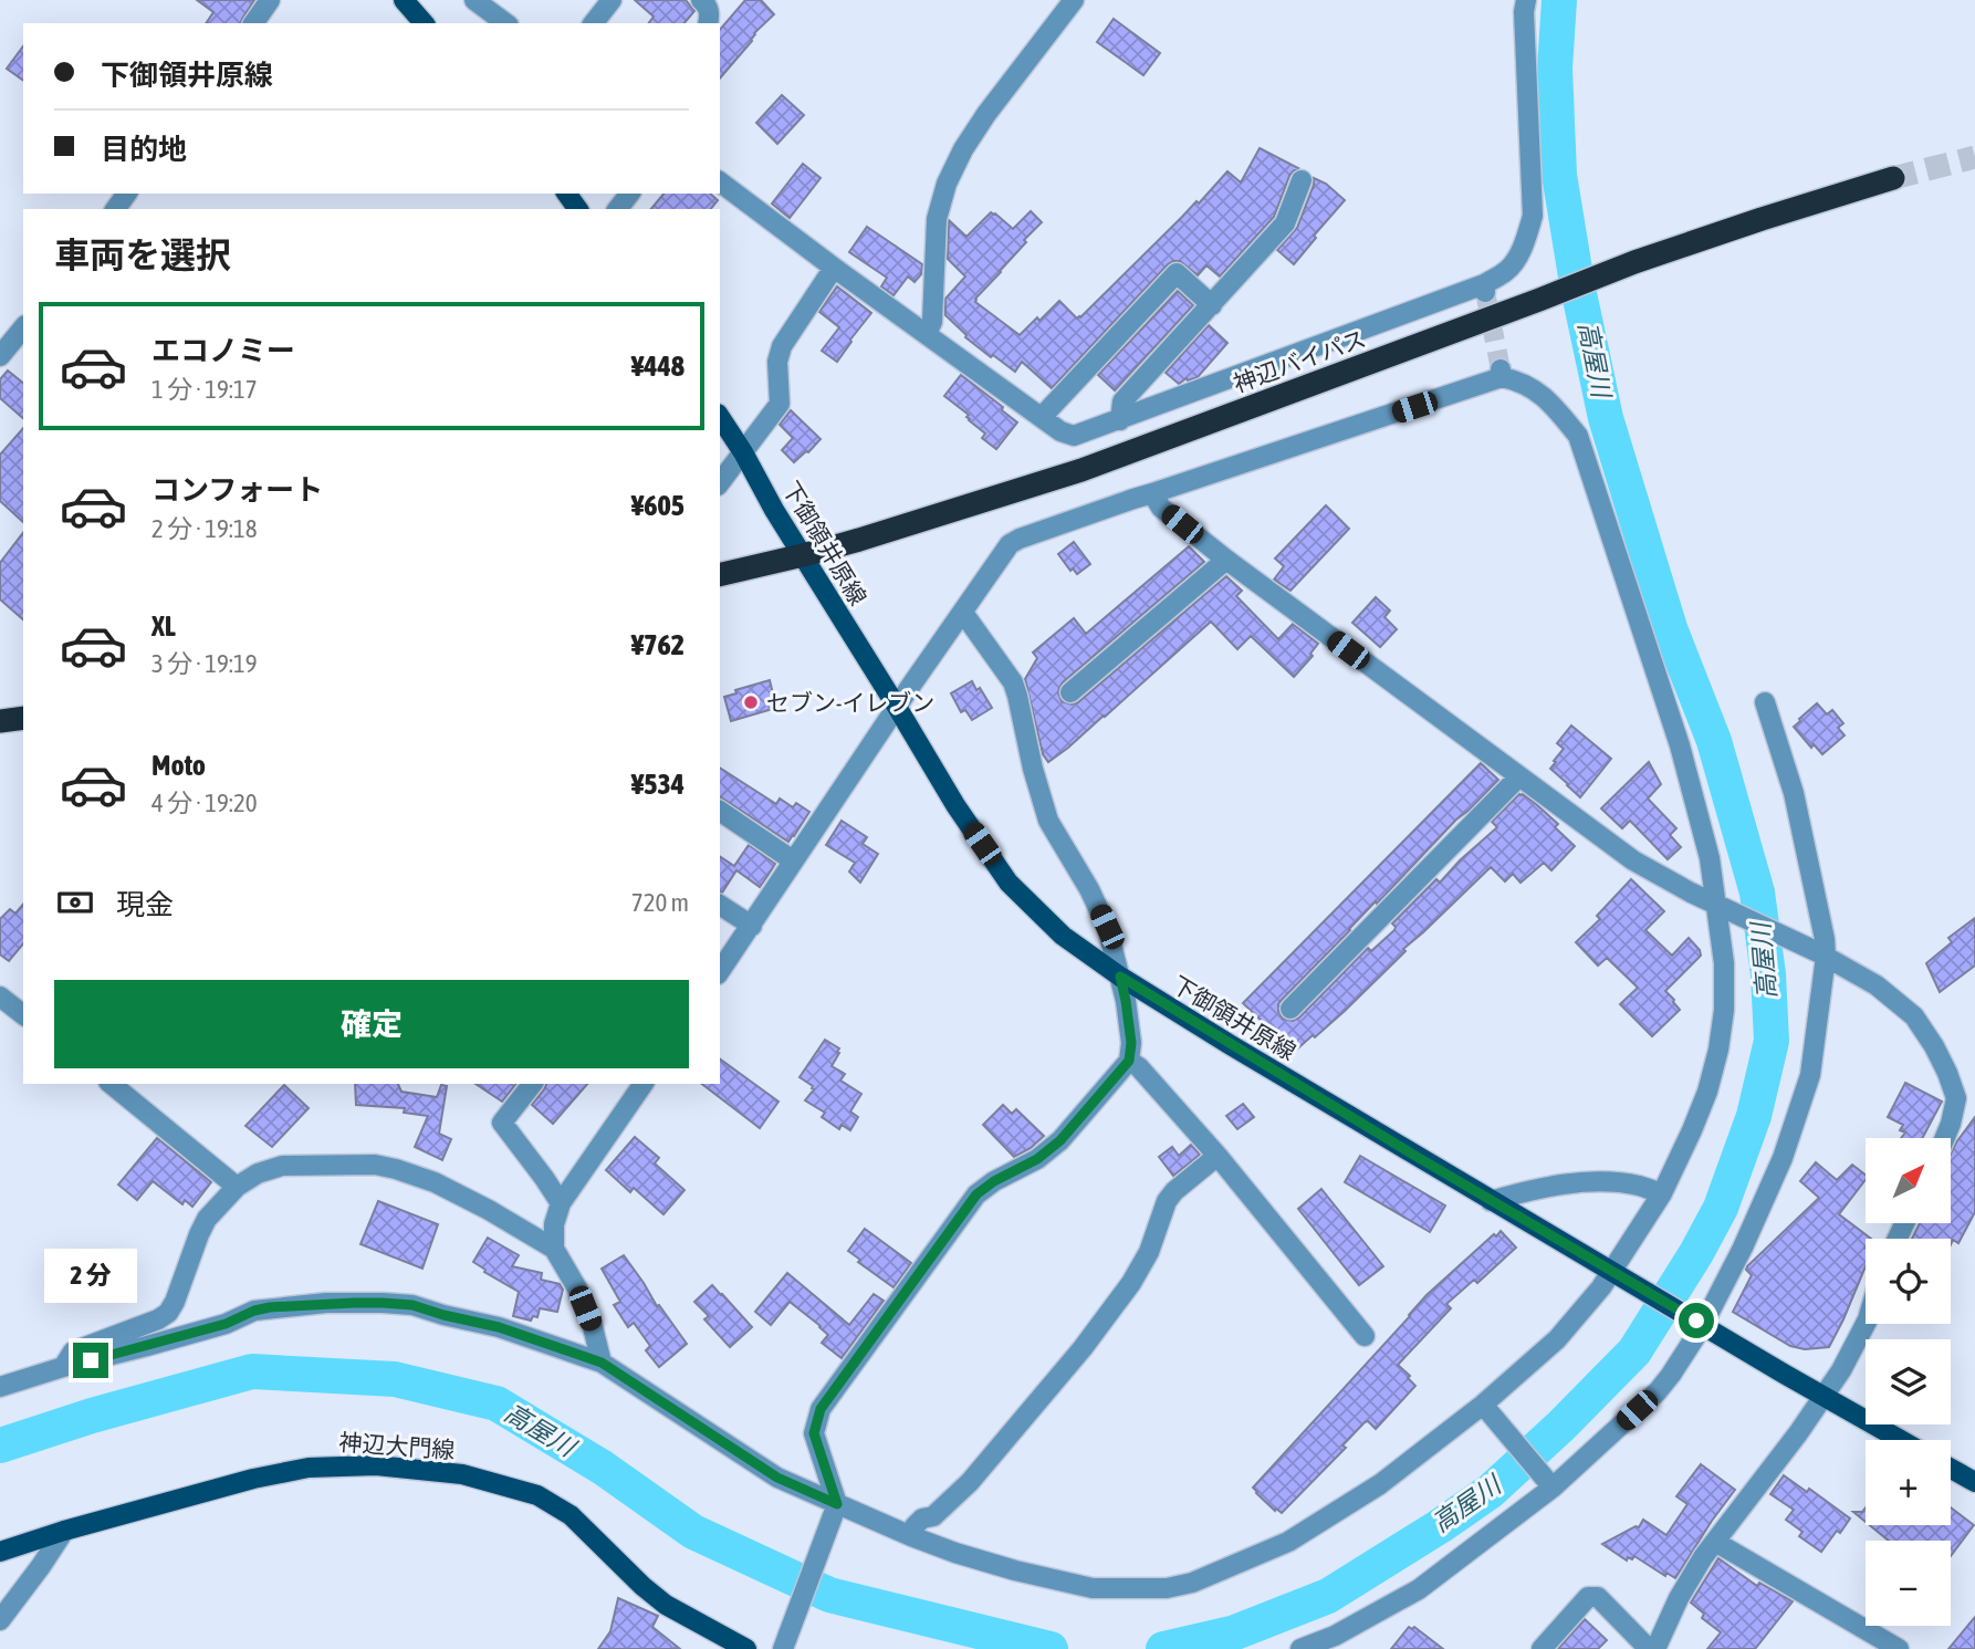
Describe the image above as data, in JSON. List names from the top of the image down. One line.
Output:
{"streets":{"highway":["神辺バイパス"],"main road":["下御領井原線","神辺大門線"]},"crossings":[["神辺バイパス","下御領井原線"]],"water":["高屋川"],"places":["セブン-イレブン"],"north":"top right","page":{"banner":["下御領井原線","目的地"],"heading":"車両を選択","list":[{"name":"エコノミー","note":"1 分 · 19:17","value":"¥448"},{"name":"コンフォート","note":"2 分 · 19:18","value":"¥605"},{"name":"XL","note":"3 分 · 19:19","value":"¥762"},{"name":"Moto","note":"4 分 · 19:20","value":"¥534"}],"pay":["現金","720 m"],"buttons":"確定","map_buttons":["+","−"],"bubble":"2 分"}}
